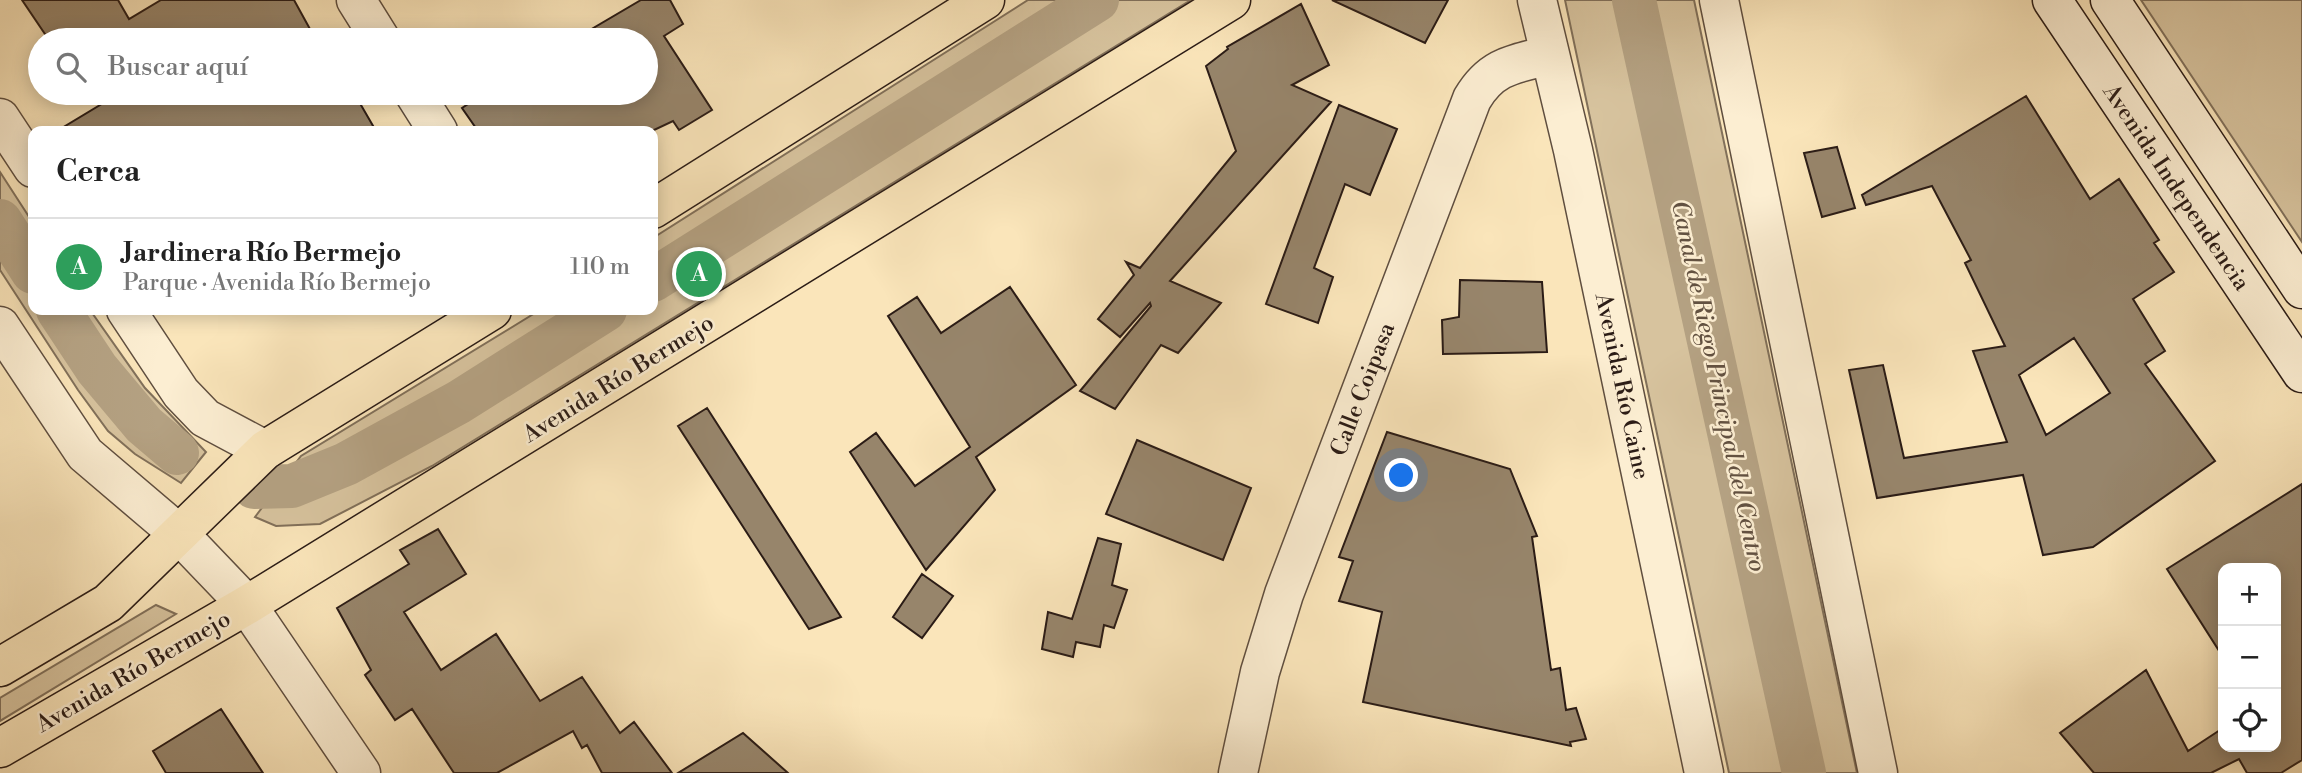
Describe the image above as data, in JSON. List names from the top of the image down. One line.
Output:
{"streets":{"main road":["Avenida Río Bermejo"],"street":["Avenida Independencia","Avenida Río Caine","Calle Coipasa"]},"crossings":[["Avenida Río Caine","Calle Coipasa"]],"water":["Canal de Riego Principal del Centro"],"page":{"search":"Buscar aquí","heading":"Cerca","list":[{"mark":"A","name":"Jardinera Río Bermejo","note":"Parque · Avenida Río Bermejo","value":"110 m"}],"pins":"A","map_buttons":["+","−"]}}
